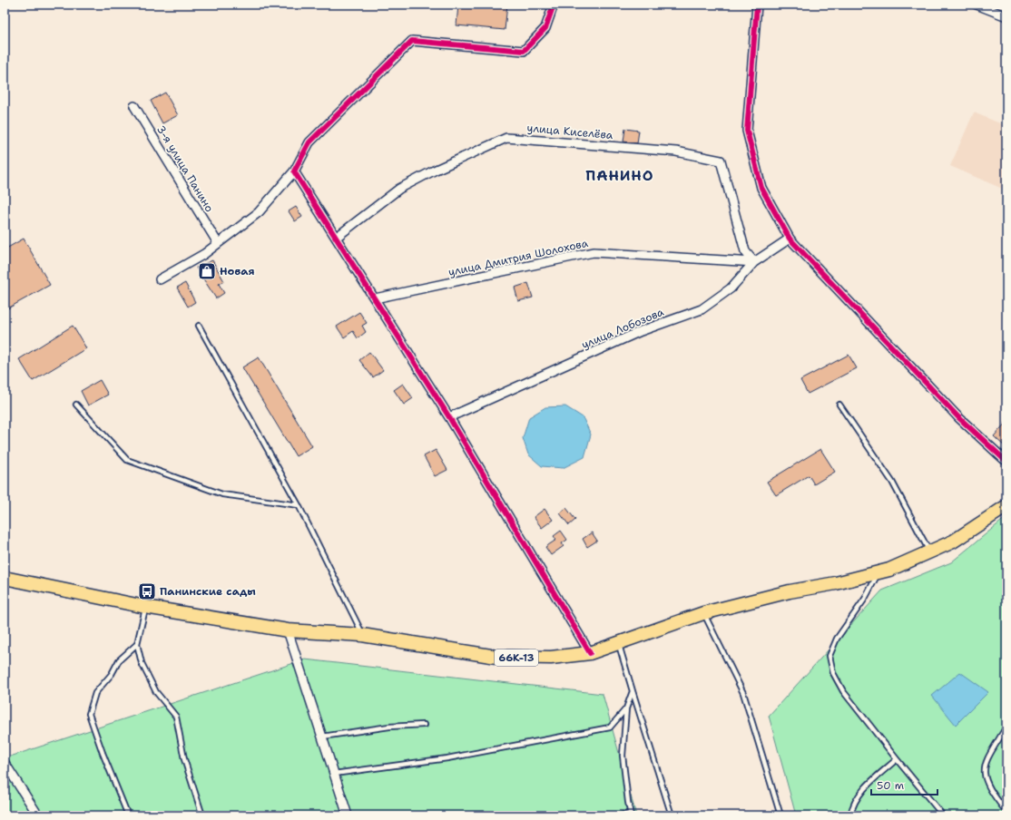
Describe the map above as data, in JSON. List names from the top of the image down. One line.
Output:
{"streets":{"main road":["66К-13"],"street":["улица Киселёва","3-я улица Панино","улица Дмитрия Шолохова","улица Лобозова"]},"crossings":[["улица Киселёва","улица Дмитрия Шолохова"],["улица Киселёва","улица Лобозова"],["улица Дмитрия Шолохова","улица Лобозова"]],"districts":["ПАНИНО"],"places":{"shop":["Новая"],"bus stop":["Панинские сады"]},"scale_bar":"50 m"}
